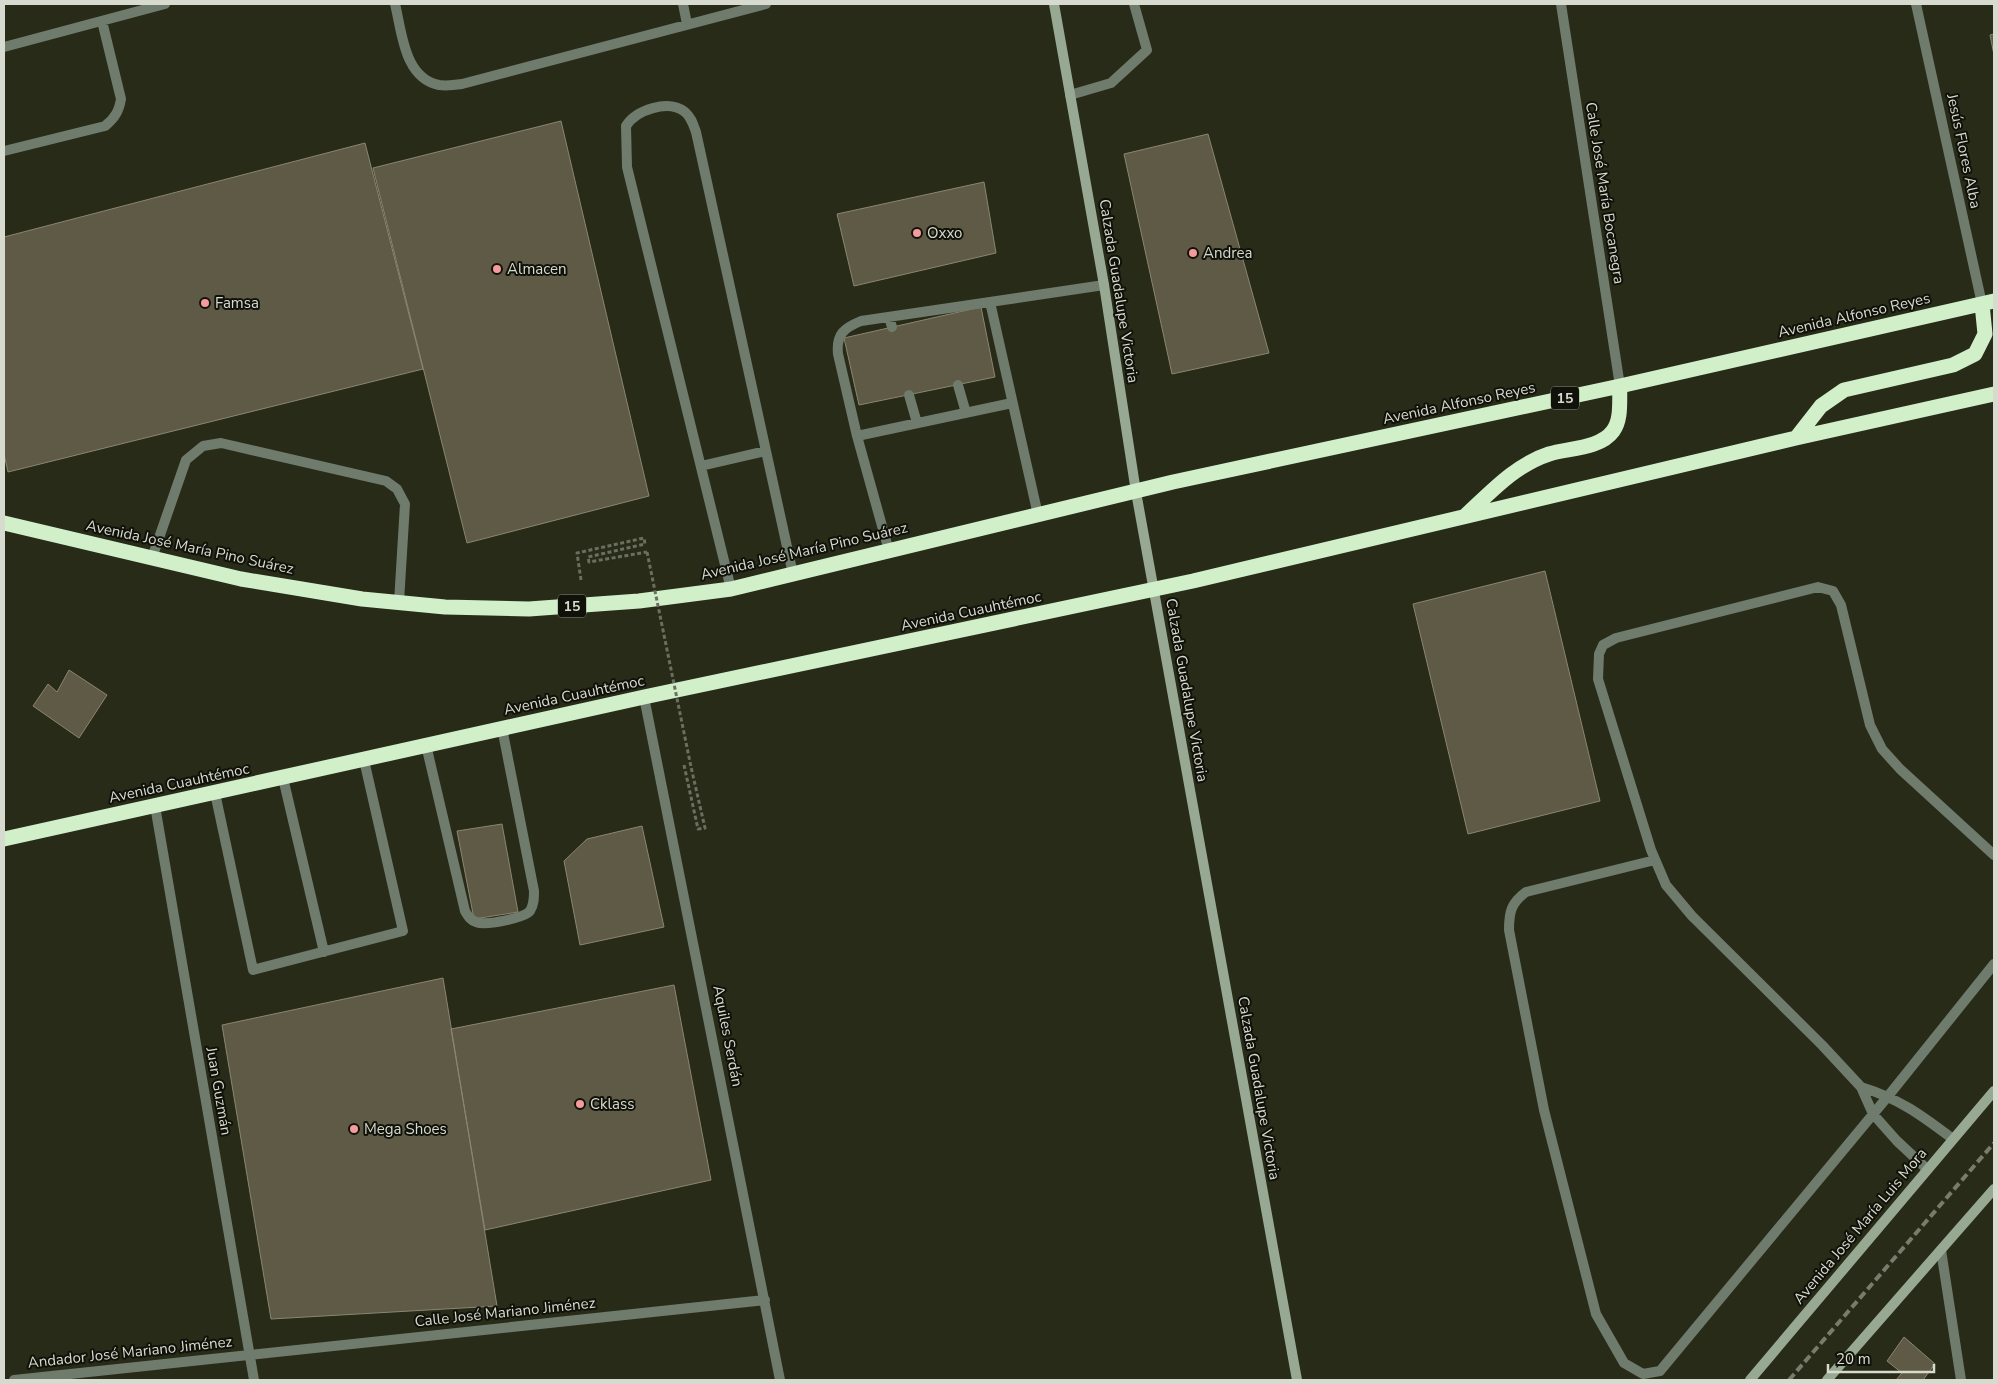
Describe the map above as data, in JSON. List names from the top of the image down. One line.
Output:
{"streets":{"highway":["Avenida Alfonso Reyes","15","Avenida José María Pino Suárez","Avenida Cuauhtémoc"],"street":["Jesús Flores Alba","Calle José María Bocanegra","Calzada Guadalupe Victoria","Aquiles Serdán","Juan Guzmán","Avenida José María Luis Mora","Calle José Mariano Jiménez","Andador José Mariano Jiménez"]},"crossings":[["Jesús Flores Alba","Avenida Alfonso Reyes"],["Calle José María Bocanegra","Avenida Alfonso Reyes"],["Calzada Guadalupe Victoria","Avenida Alfonso Reyes"],["Calzada Guadalupe Victoria","Avenida José María Pino Suárez"],["Calzada Guadalupe Victoria","Avenida Cuauhtémoc"],["Avenida Alfonso Reyes","Avenida José María Pino Suárez"],["Avenida Cuauhtémoc","Aquiles Serdán"],["Avenida Cuauhtémoc","Juan Guzmán"],["Aquiles Serdán","Calle José Mariano Jiménez"],["Juan Guzmán","Calle José Mariano Jiménez"],["Juan Guzmán","Andador José Mariano Jiménez"],["Calle José Mariano Jiménez","Andador José Mariano Jiménez"]],"places":["Oxxo","Andrea","Almacen","Famsa","Cklass","Mega Shoes"],"scale_bar":"20 m"}
